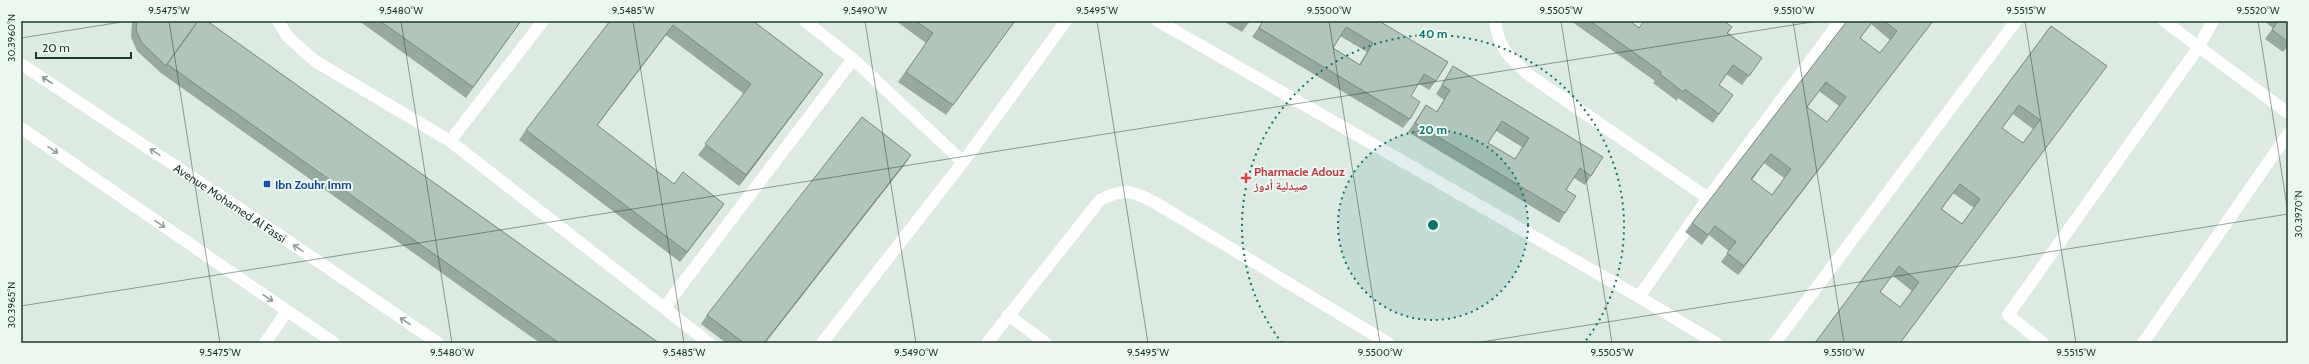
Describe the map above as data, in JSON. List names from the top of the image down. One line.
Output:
{"streets":{"street":["Avenue Mohamed Al Fassi"]},"places":{"health":["Pharmacie Adouz صيدلية أدوز"],"transit":["Ibn Zouhr Imm"]},"scale_bar":"20 m","coordinates":["9.5475°W","9.5480°W","9.5485°W","9.5490°W","9.5495°W","9.5500°W","9.5505°W","9.5510°W","9.5515°W","9.5520°W","30.3960°N","30.3970°N","30.3965°N"],"rings":["40 m","20 m"]}
